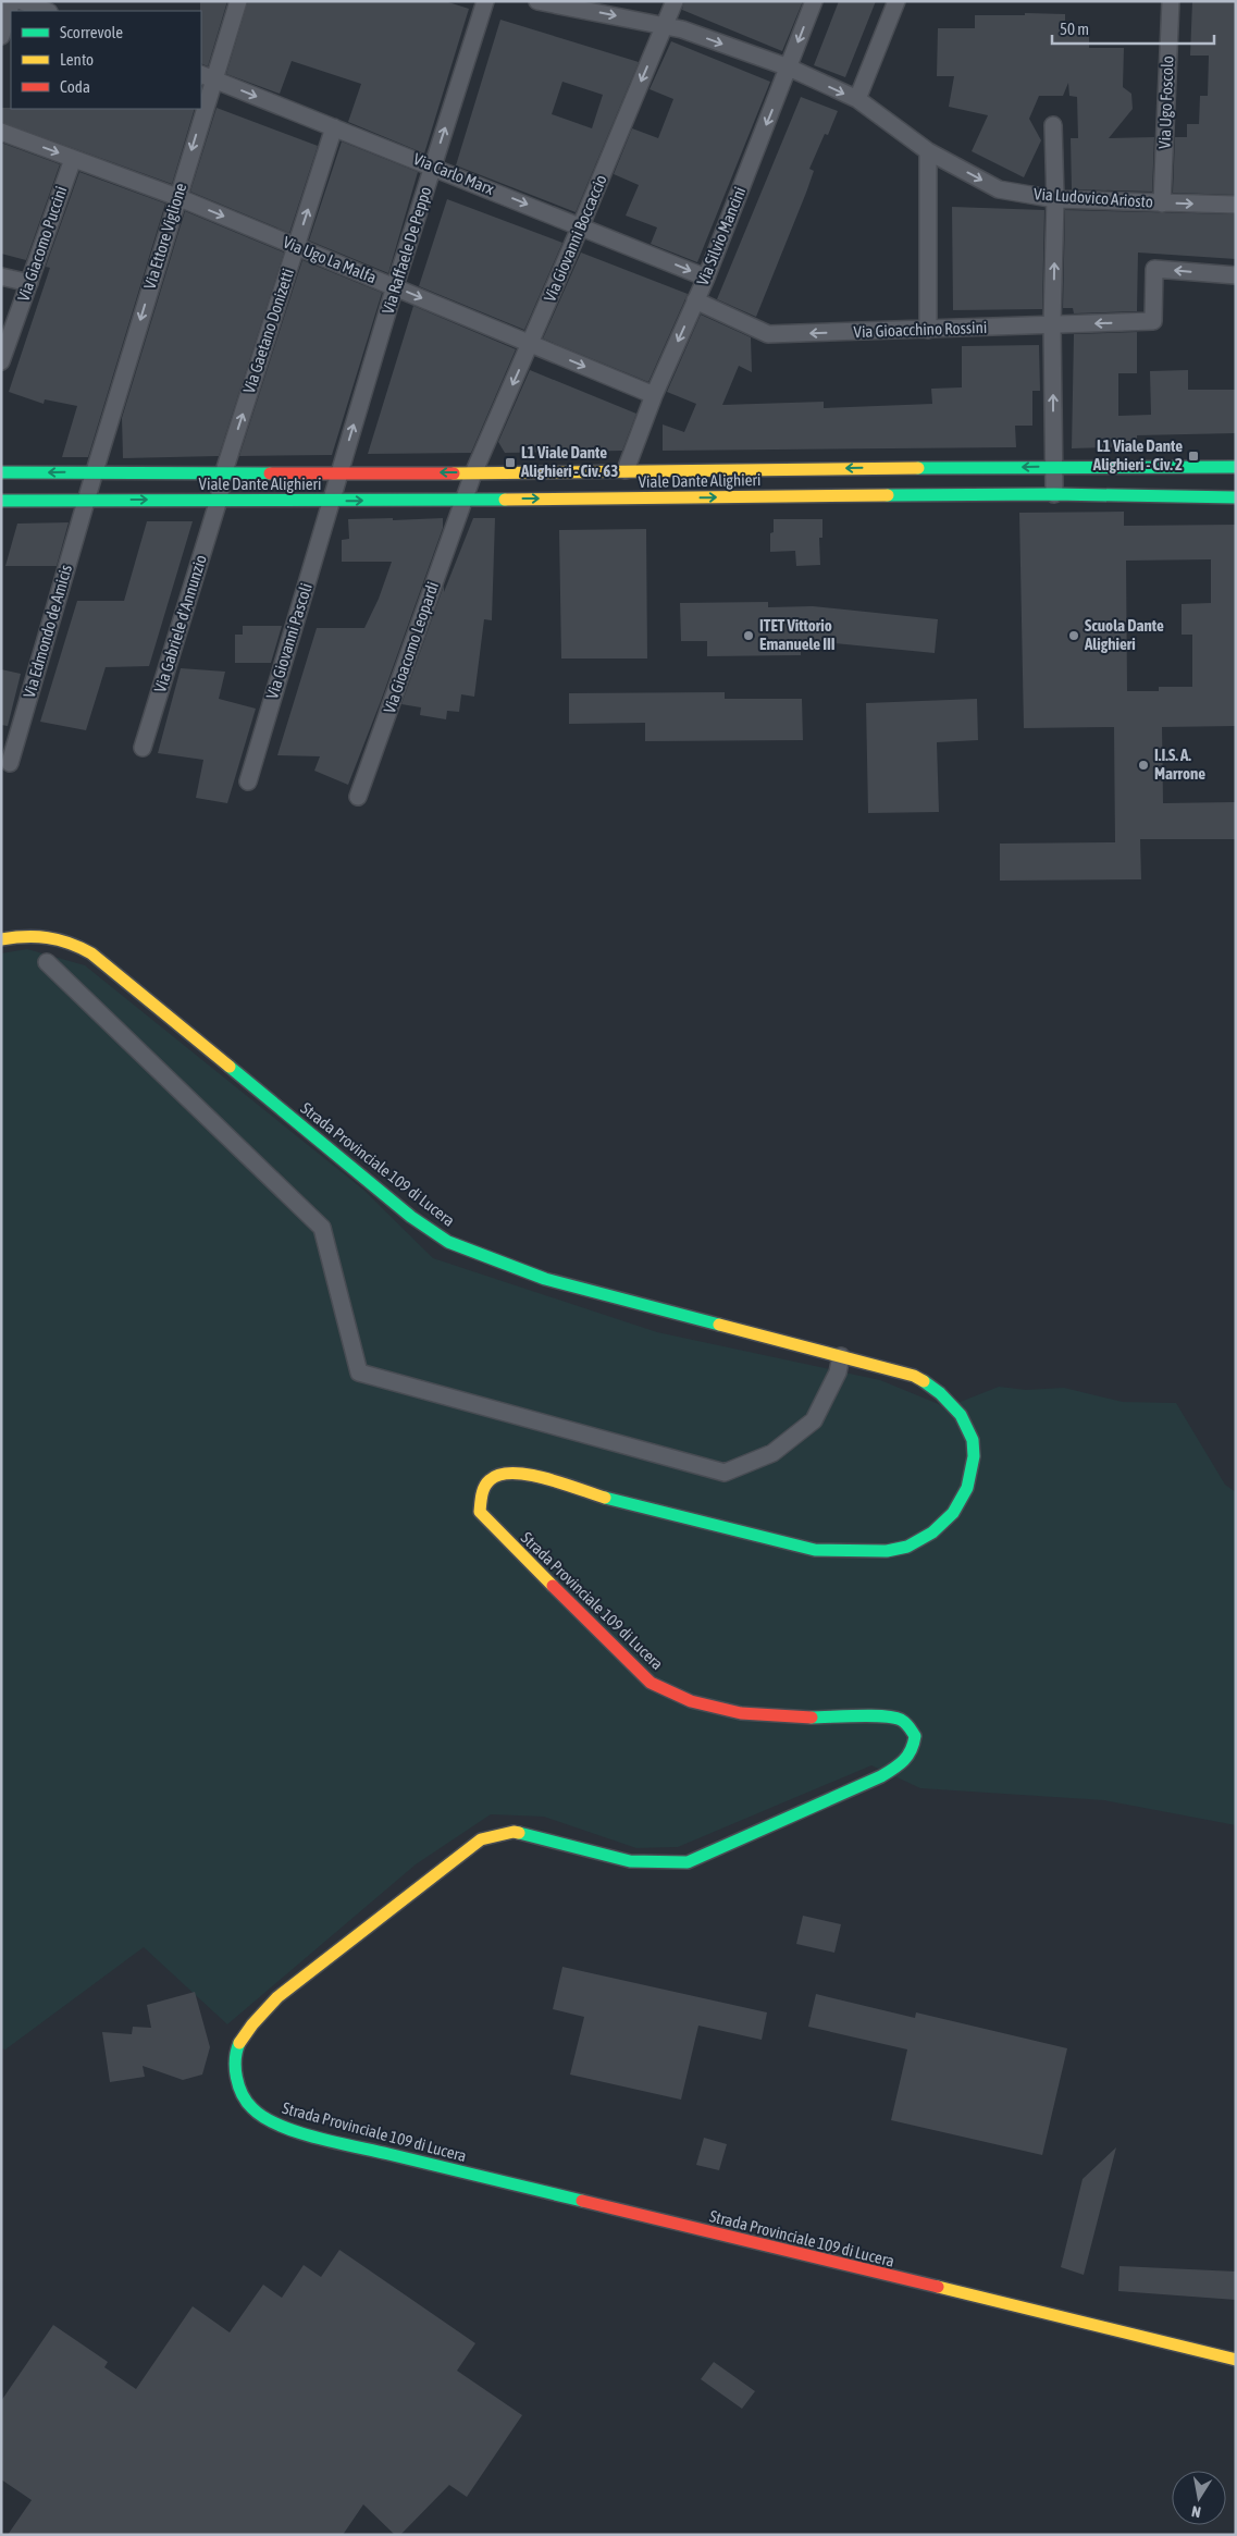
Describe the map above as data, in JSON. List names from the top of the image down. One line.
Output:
{"streets":{"main road":["Viale Dante Alighieri","Strada Provinciale 109 di Lucera"],"street":["Via Ugo Foscolo","Via Carlo Marx","Via Ludovico Ariosto","Via Ettore Viglione","Via Silvio Mancini","Via Giovanni Boccaccio","Via Giacomo Puccini","Via Raffaele De Peppo","Via Ugo La Malfa","Via Gioacchino Rossini","Via Gaetano Donizetti","Via Gabriele d'Annunzio","Via Edmondo de Amicis","Via Giovanni Pascoli","Via Gioacomo Leopardi"]},"crossings":[["Via Ugo Foscolo","Via Ludovico Ariosto"],["Via Carlo Marx","Via Ettore Viglione"],["Via Carlo Marx","Via Silvio Mancini"],["Via Carlo Marx","Via Giovanni Boccaccio"],["Via Carlo Marx","Via Raffaele De Peppo"],["Via Carlo Marx","Via Gaetano Donizetti"],["Via Ludovico Ariosto","Via Silvio Mancini"],["Via Ludovico Ariosto","Via Giovanni Boccaccio"],["Via Ettore Viglione","Via Ugo La Malfa"],["Via Ettore Viglione","Viale Dante Alighieri"],["Via Ettore Viglione","Via Edmondo de Amicis"],["Via Silvio Mancini","Via Ugo La Malfa"],["Via Silvio Mancini","Via Gioacchino Rossini"],["Via Silvio Mancini","Viale Dante Alighieri"],["Via Giovanni Boccaccio","Via Ugo La Malfa"],["Via Giovanni Boccaccio","Viale Dante Alighieri"],["Via Giovanni Boccaccio","Via Gioacomo Leopardi"],["Via Giacomo Puccini","Via Ugo La Malfa"],["Via Raffaele De Peppo","Via Ugo La Malfa"],["Via Raffaele De Peppo","Viale Dante Alighieri"],["Via Raffaele De Peppo","Via Giovanni Pascoli"],["Via Ugo La Malfa","Via Gaetano Donizetti"],["Via Gaetano Donizetti","Viale Dante Alighieri"],["Via Gaetano Donizetti","Via Gabriele d'Annunzio"],["Viale Dante Alighieri","Via Gabriele d'Annunzio"],["Viale Dante Alighieri","Via Edmondo de Amicis"],["Viale Dante Alighieri","Via Giovanni Pascoli"],["Viale Dante Alighieri","Via Gioacomo Leopardi"]],"one_way":["Via Carlo Marx","Via Ludovico Ariosto","Via Ettore Viglione","Via Silvio Mancini","Via Giovanni Boccaccio","Via Raffaele De Peppo","Via Ugo La Malfa","Via Gioacchino Rossini","Via Gaetano Donizetti"],"places":{"transit":["L1 Viale Dante Alighieri - Civ. 2","L1 Viale Dante Alighieri - Civ. 63"],"other":["ITET Vittorio Emanuele III","Scuola Dante Alighieri","I.I.S. A. Marrone"]},"legend":["Scorrevole","Lento","Coda"],"scale_bar":"50 m","north":"bottom"}
